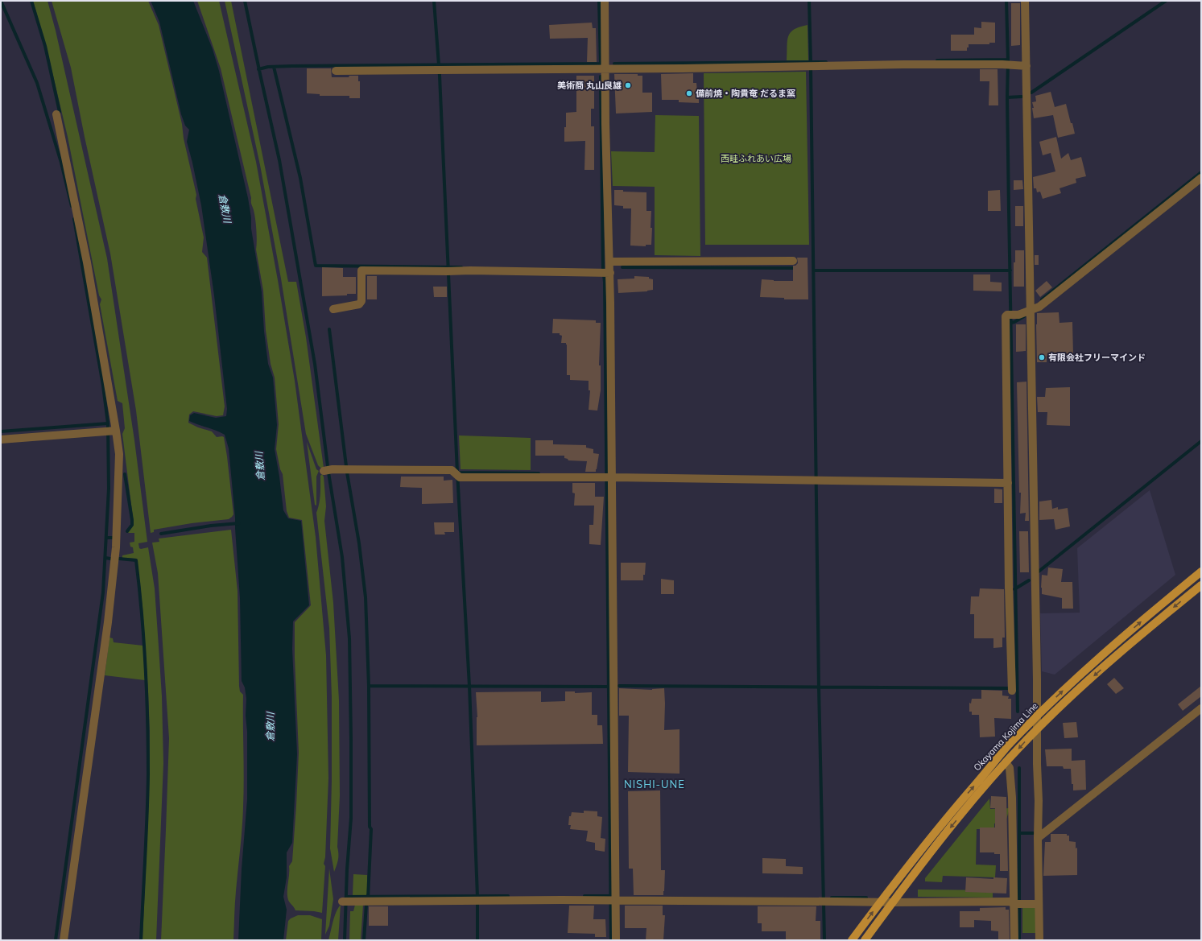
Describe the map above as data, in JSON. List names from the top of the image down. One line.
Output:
{"streets":{"main road":["Okayama Kojima Line"]},"districts":["NISHI-UNE"],"water":["倉敷川"],"parks":["西畦ふれあい広場"],"places":["美術商 丸山良雄","備前焼・陶貴奄 だるま窯","有限会社フリーマインド"]}
